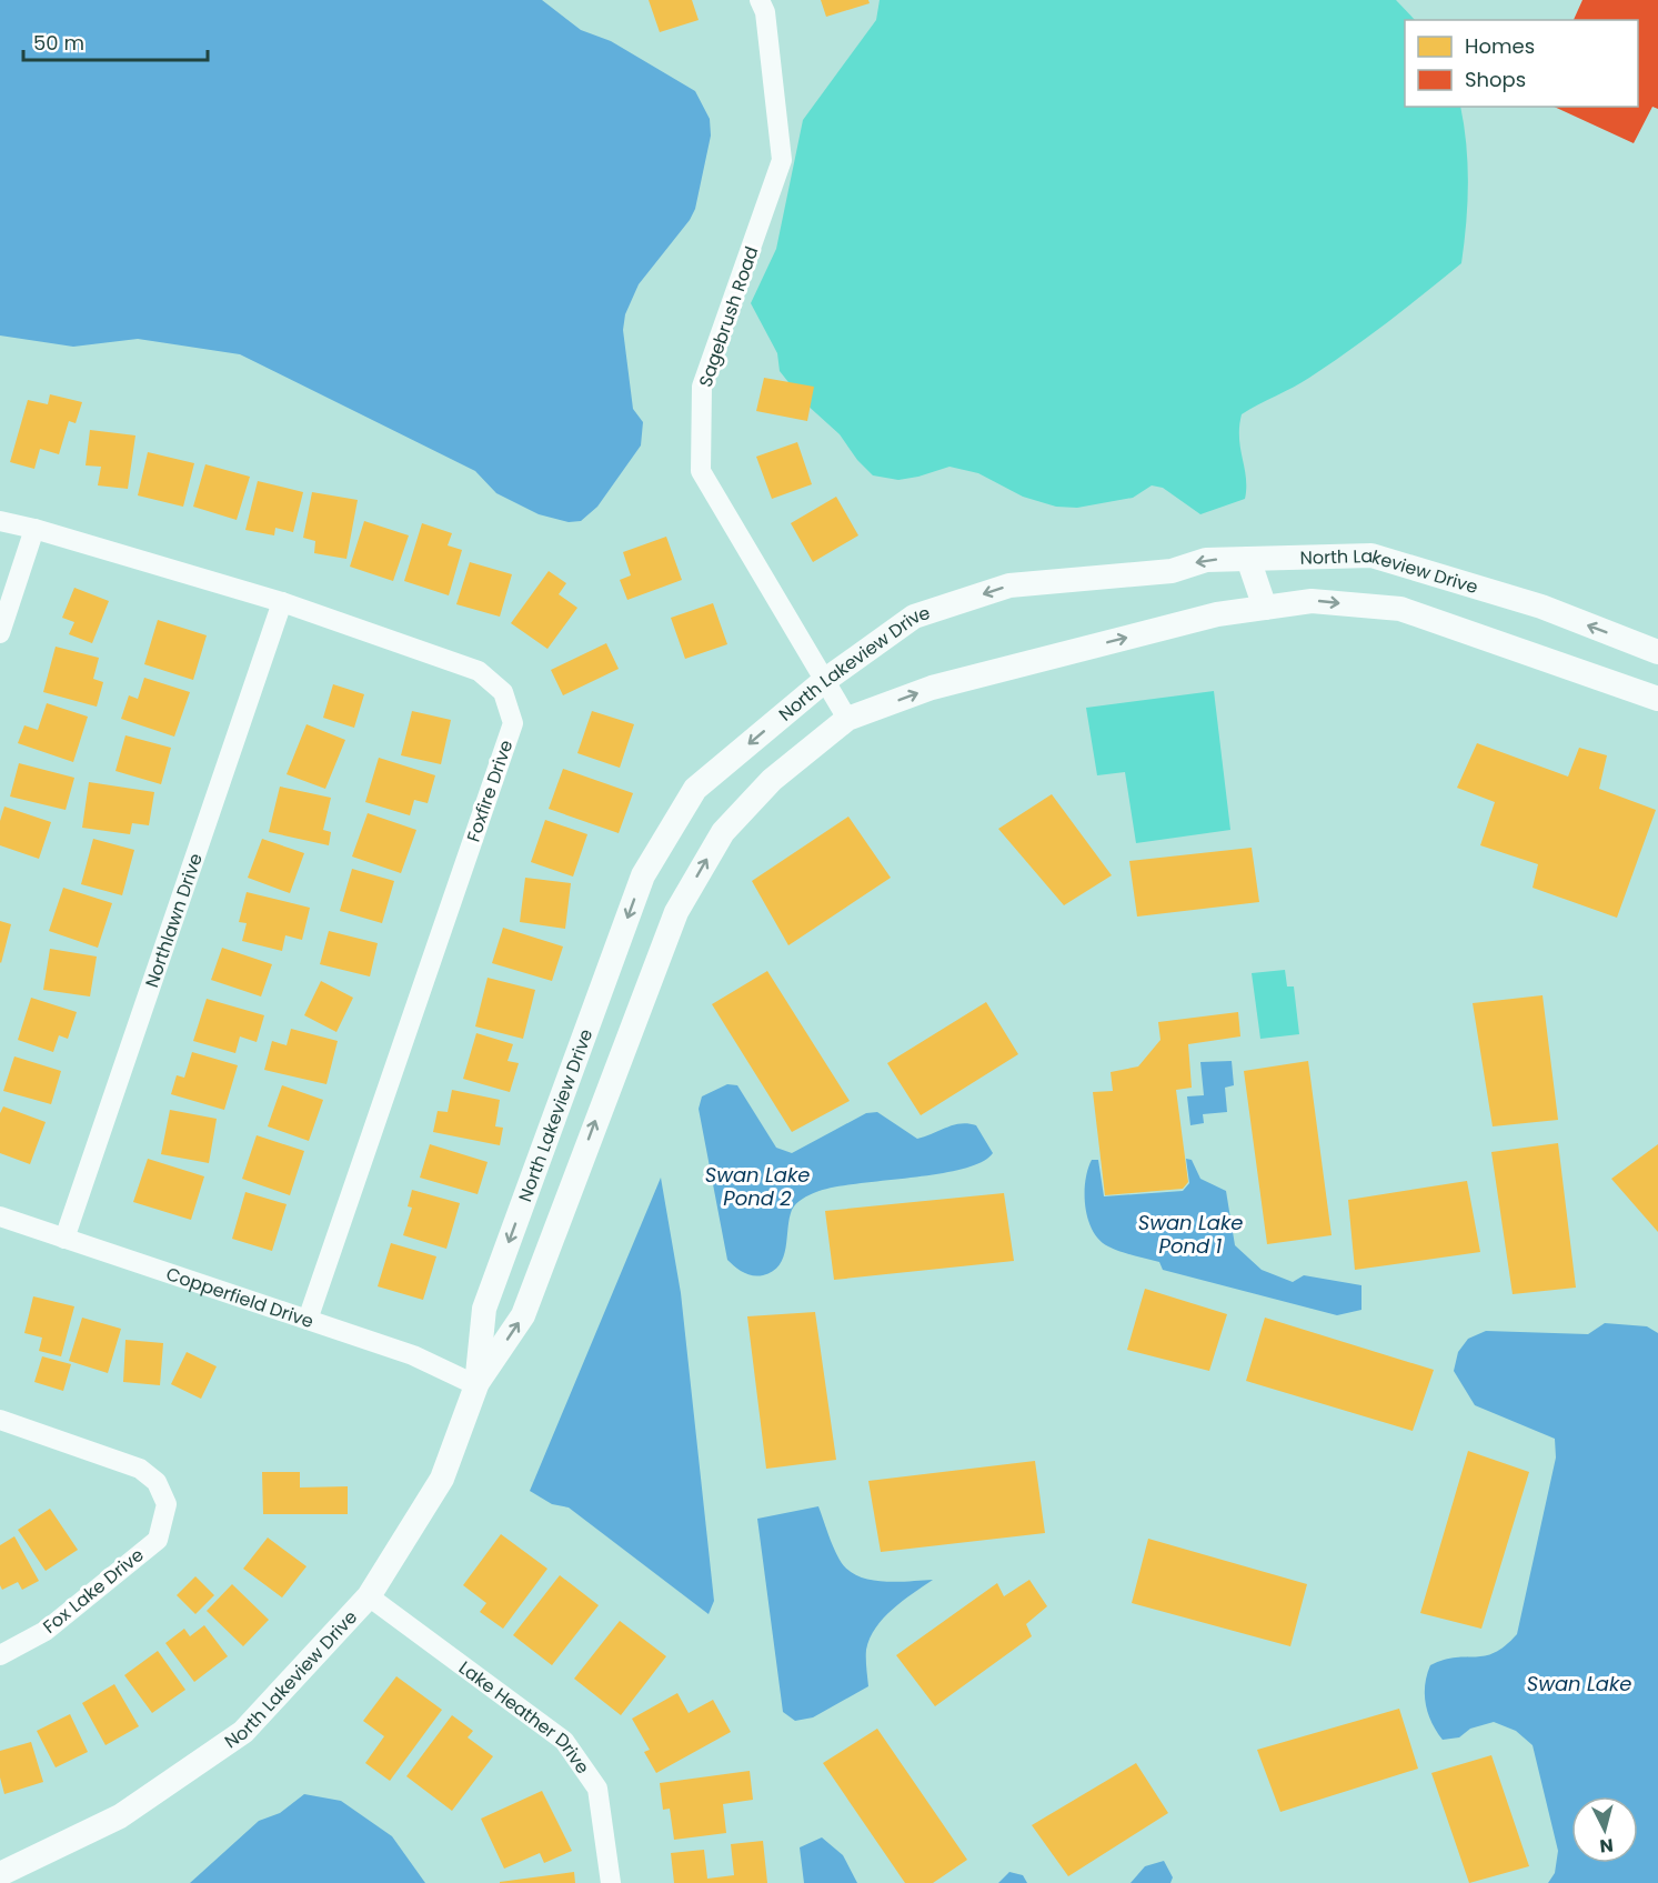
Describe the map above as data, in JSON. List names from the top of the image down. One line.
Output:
{"streets":{"street":["Sagebrush Road","North Lakeview Drive","Foxfire Drive","Northlawn Drive","Copperfield Drive","Fox Lake Drive","Lake Heather Drive"]},"crossings":[["Sagebrush Road","North Lakeview Drive"],["North Lakeview Drive","Copperfield Drive"],["North Lakeview Drive","Lake Heather Drive"],["Foxfire Drive","Northlawn Drive"],["Foxfire Drive","Copperfield Drive"],["Northlawn Drive","Copperfield Drive"]],"water":["Swan Lake Pond 2","Swan Lake Pond 1","Swan Lake"],"legend":["Homes","Shops"],"scale_bar":"50 m","north":"bottom"}
